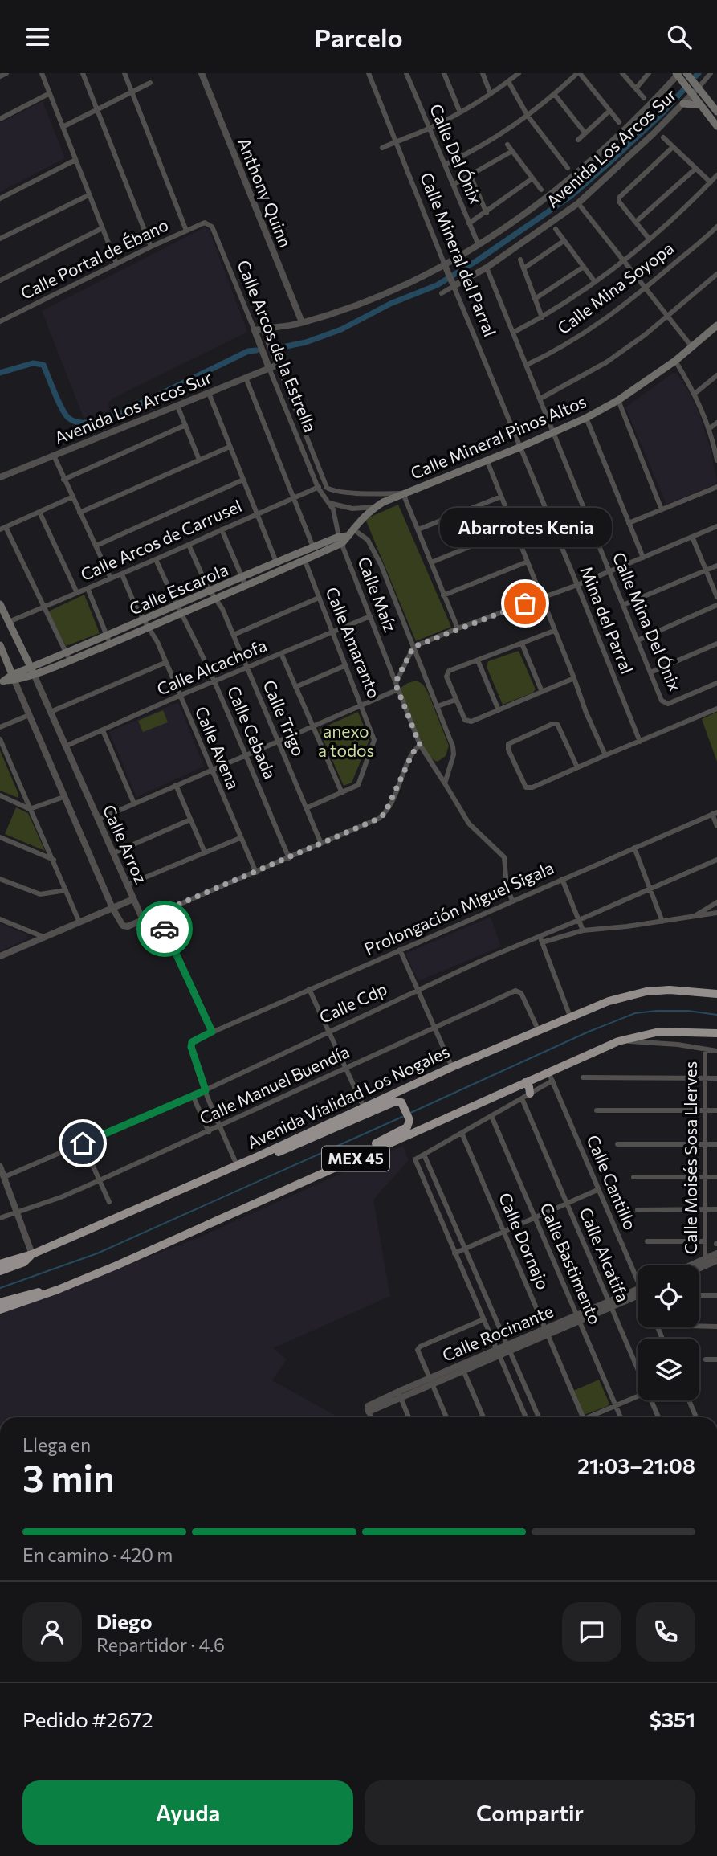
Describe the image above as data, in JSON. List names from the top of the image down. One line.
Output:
{"streets":{"highway":["Avenida Vialidad Los Nogales","MEX 45"],"main road":["Calle Mineral Pinos Altos","Calle Escarola","Calle Arroz"],"street":["Avenida Los Arcos Sur","Calle Del Ónix","Anthony Quinn","Calle Mineral del Parral","Calle Portal de Ébano","Calle Mina Soyopa","Calle Arcos de la Estrella","Calle Arcos de Carrusel","Calle Maíz","Mina del Parral","Calle Mina Del Ónix","Calle Amaranto","Calle Alcachofa","Calle Trigo","Calle Cebada","Calle Avena","Prolongación Miguel Sigala","Calle Cdp","Calle Manuel Buendía","Calle Moisés Sosa Llerves","Calle Cantillo","Calle Dornajo","Calle Alcatifa","Calle Bastimento","Calle Rocinante"]},"crossings":[["Avenida Los Arcos Sur","Calle Del Ónix"],["Avenida Los Arcos Sur","Anthony Quinn"],["Avenida Los Arcos Sur","Calle Mineral del Parral"],["Avenida Los Arcos Sur","Calle Arcos de la Estrella"],["Avenida Los Arcos Sur","Calle Mina Del Ónix"],["Calle Mineral del Parral","Calle Mineral Pinos Altos"],["Calle Mineral del Parral","Mina del Parral"],["Calle Portal de Ébano","Calle Arcos de la Estrella"],["Calle Mina Soyopa","Calle Mina Del Ónix"],["Calle Arcos de la Estrella","Calle Arcos de Carrusel"],["Calle Arcos de la Estrella","Calle Maíz"],["Calle Mineral Pinos Altos","Mina del Parral"],["Calle Mineral Pinos Altos","Calle Mina Del Ónix"],["Calle Arcos de Carrusel","Calle Maíz"],["Calle Arcos de Carrusel","Calle Trigo"],["Calle Arcos de Carrusel","Calle Cebada"],["Calle Arcos de Carrusel","Calle Avena"],["Calle Arcos de Carrusel","Calle Arroz"],["Calle Escarola","Calle Maíz"],["Calle Escarola","Calle Amaranto"],["Calle Escarola","Calle Trigo"],["Calle Escarola","Calle Cebada"],["Calle Escarola","Calle Avena"],["Calle Escarola","Calle Arroz"],["Calle Maíz","Calle Alcachofa"],["Calle Maíz","Prolongación Miguel Sigala"],["Calle Amaranto","Calle Alcachofa"],["Calle Amaranto","Calle Trigo"],["Calle Alcachofa","Calle Trigo"],["Calle Alcachofa","Calle Cebada"],["Calle Alcachofa","Calle Avena"],["Calle Alcachofa","Calle Arroz"],["Prolongación Miguel Sigala","Calle Cdp"],["Calle Manuel Buendía","Avenida Vialidad Los Nogales"],["MEX 45","Calle Cantillo"],["Calle Dornajo","Calle Rocinante"],["Calle Alcatifa","Calle Rocinante"],["Calle Bastimento","Calle Rocinante"]],"parks":["anexo a todos"],"places":["Abarrotes Kenia"],"page":{"header":"Parcelo","bubble":"Abarrotes Kenia","heading":["3 min","Llega en","21:03–21:08"],"panel":["Diego","Repartidor · 4.6","Pedido #2672","$351"],"bar":"En camino · 420 m","buttons":["Ayuda","Compartir"]}}
